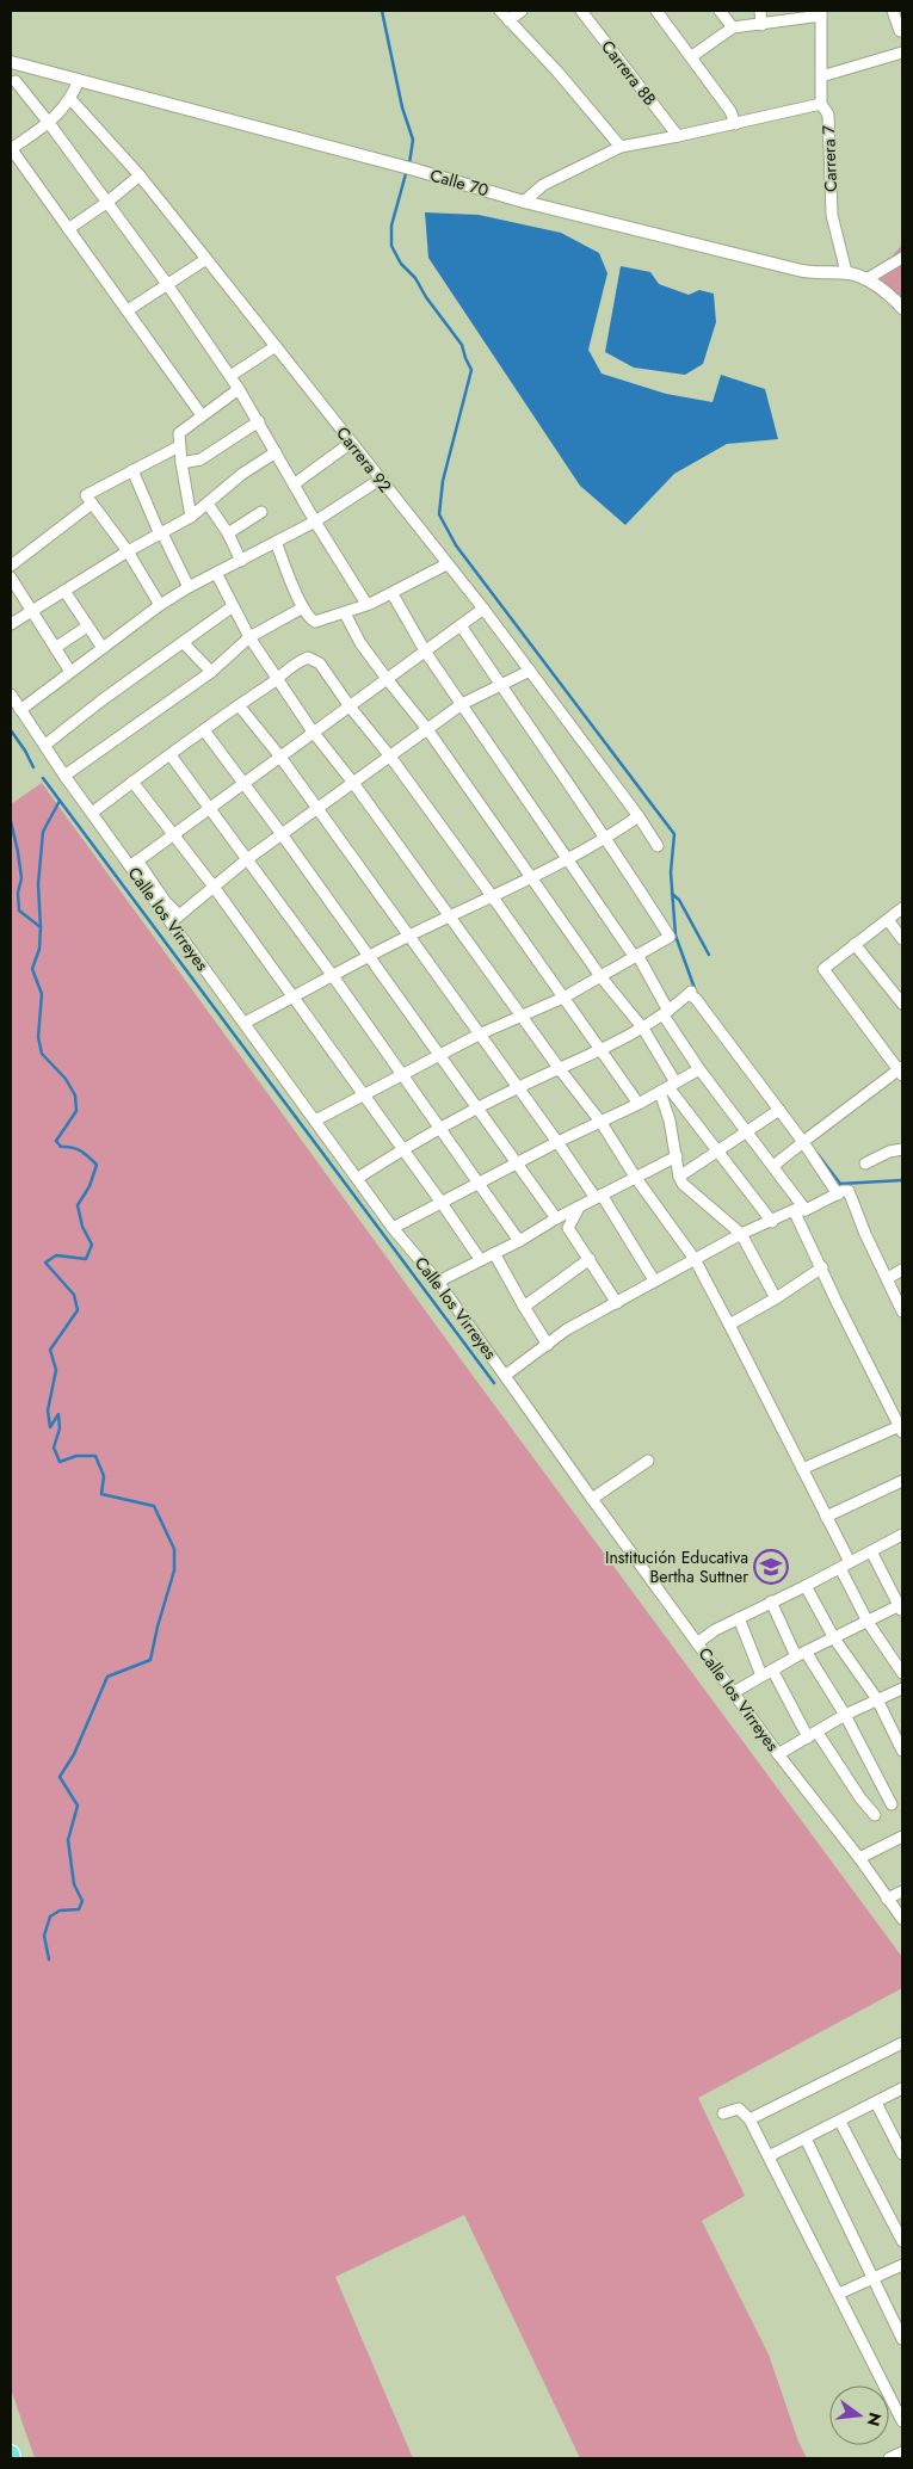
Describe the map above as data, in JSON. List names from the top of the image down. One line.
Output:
{"streets":{"street":["Carrera 8B","Carrera 7","Calle 70","Carrera 92","Calle los Virreyes"]},"crossings":[["Carrera 7","Calle 70"]],"places":{"school or university":["Institución Educativa Bertha Suttner"]},"north":"right"}
